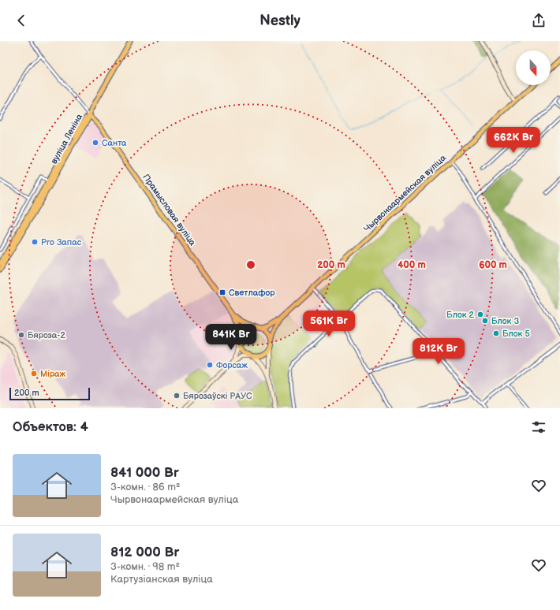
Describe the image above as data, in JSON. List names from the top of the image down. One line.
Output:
{"streets":{"main road":["вуліца Леніна","Чырвонаармейская вуліца","Прамысловая вуліца"]},"crossings":[["вуліца Леніна","Прамысловая вуліца"],["Чырвонаармейская вуліца","Прамысловая вуліца"]],"places":{"other":["Санта","Pro Запас","Блок 2","Блок 3","Блок 5","Бяроза-2","Форсаж","Міраж","Бярозаўскі РАУС"],"transit":["Светлафор"]},"scale_bar":"200 m","north":"bottom","page":{"header":"Nestly","price":["662K Br","561K Br","841K Br","812K Br"],"scale":"200 m","heading":"Объектов: 4","list":[{"name":"841 000 Br","note":"3-комн. · 86 m² · Чырвонаармейская вуліца"},{"name":"812 000 Br","note":"3-комн. · 98 m² · Картузіанская вуліца"}]},"rings":["200 m","400 m","600 m"]}
